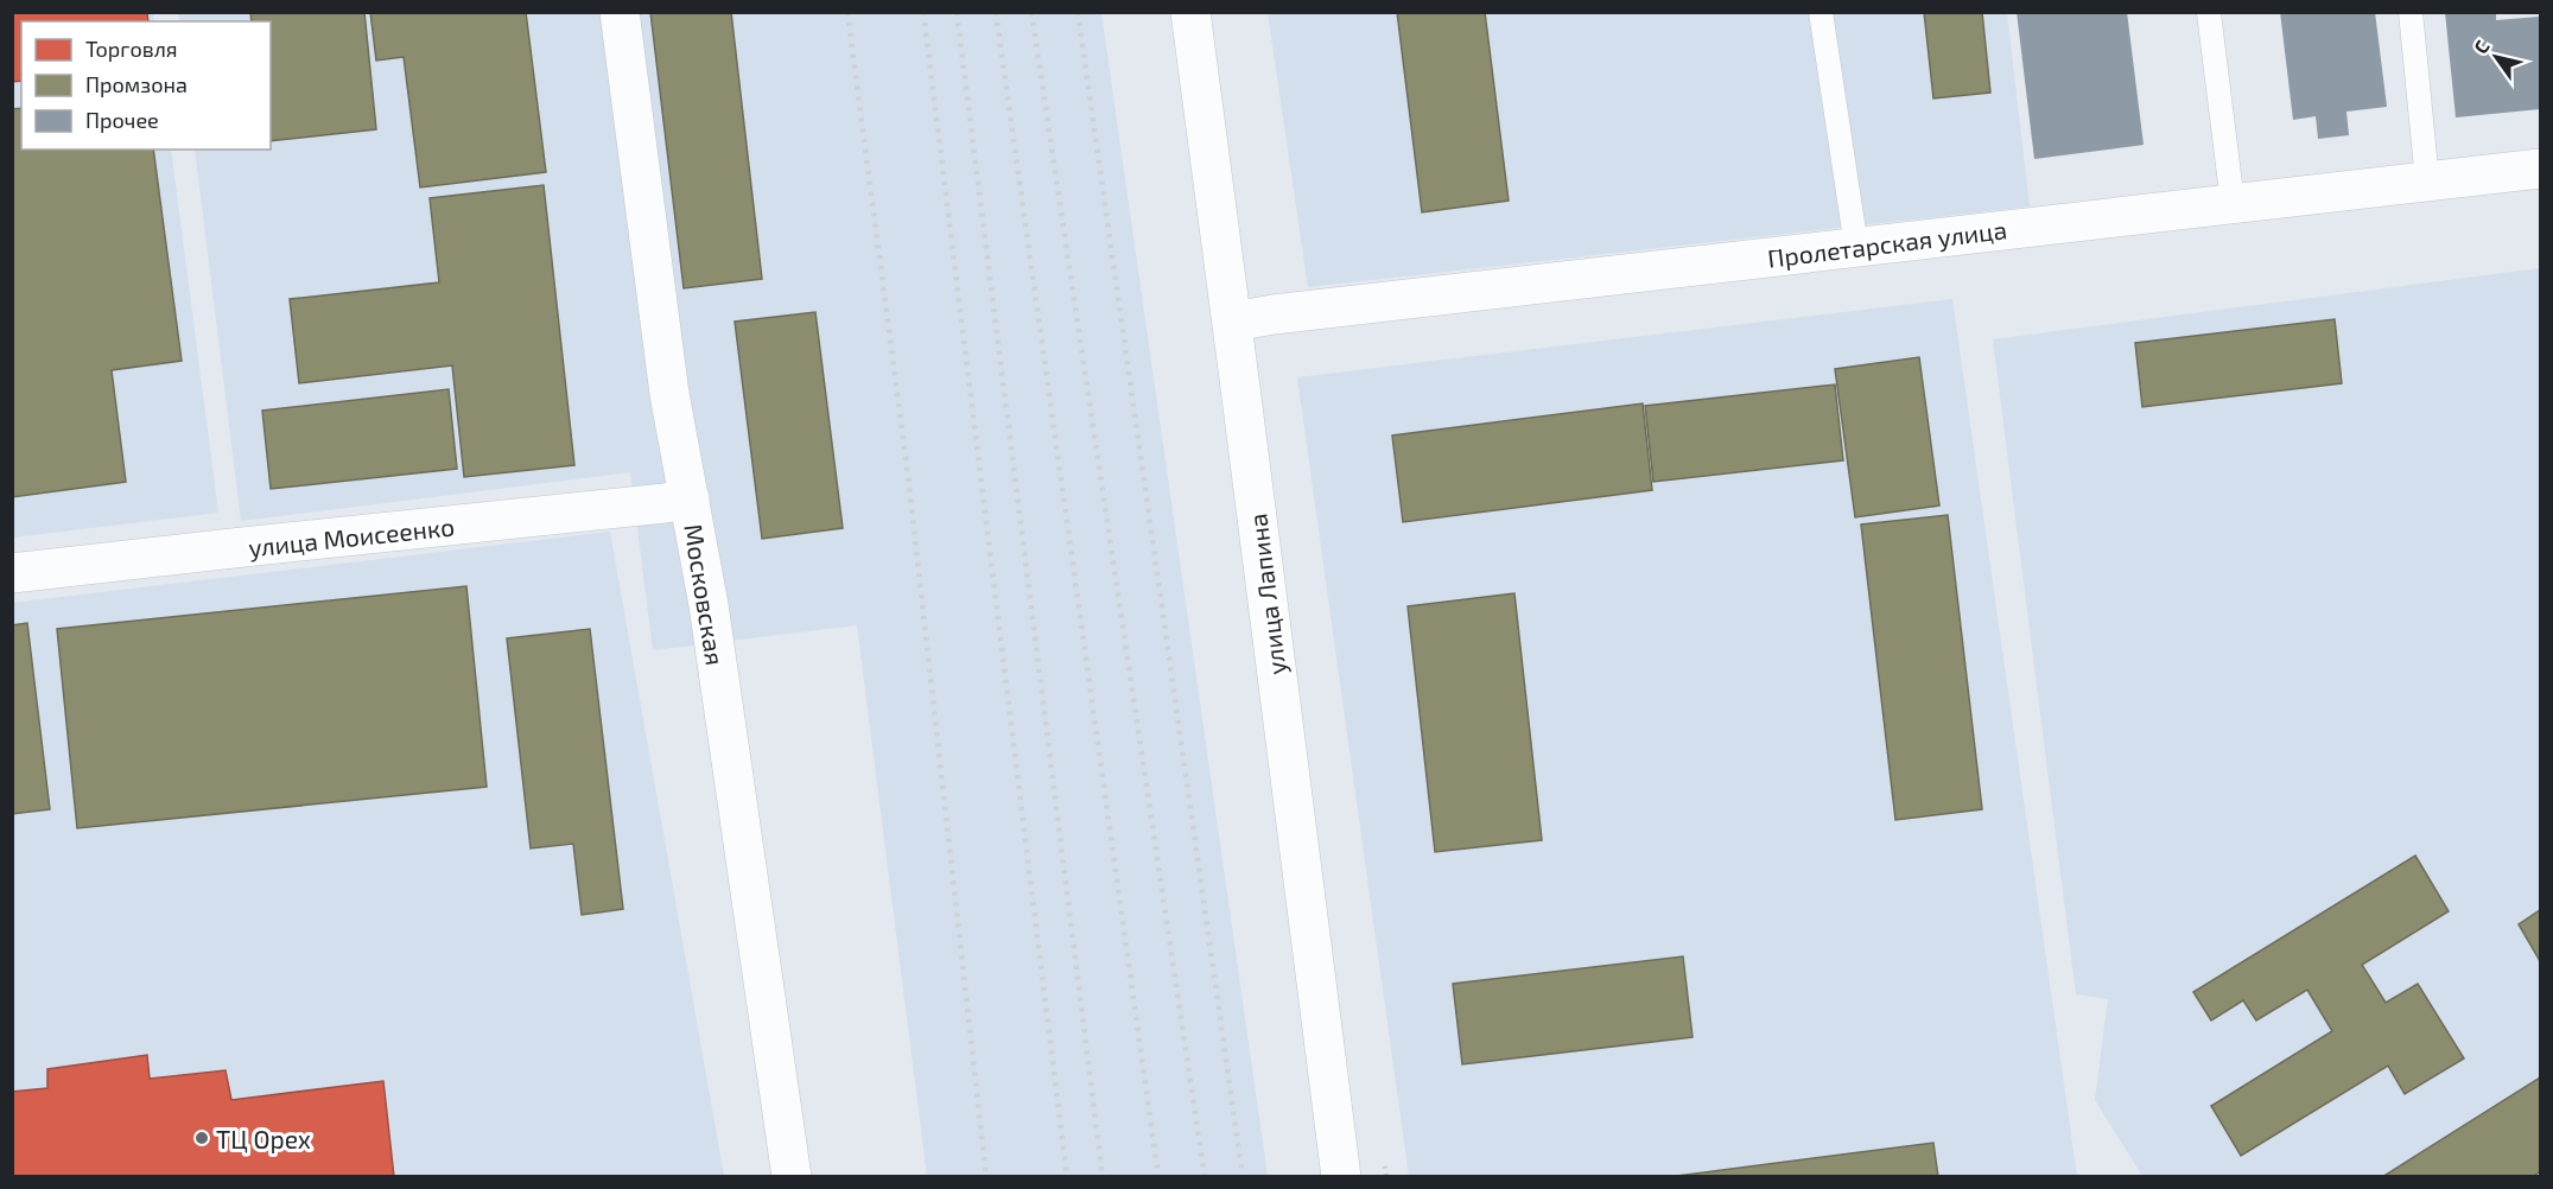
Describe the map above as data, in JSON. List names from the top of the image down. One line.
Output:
{"streets":{"street":["Пролетарская улица","улица Моисеенко","Московская","улица Лапина"]},"crossings":[["Пролетарская улица","улица Лапина"],["улица Моисеенко","Московская"]],"places":["ТЦ Орех"],"legend":["Торговля","Промзона","Прочее"],"north":"top left"}
